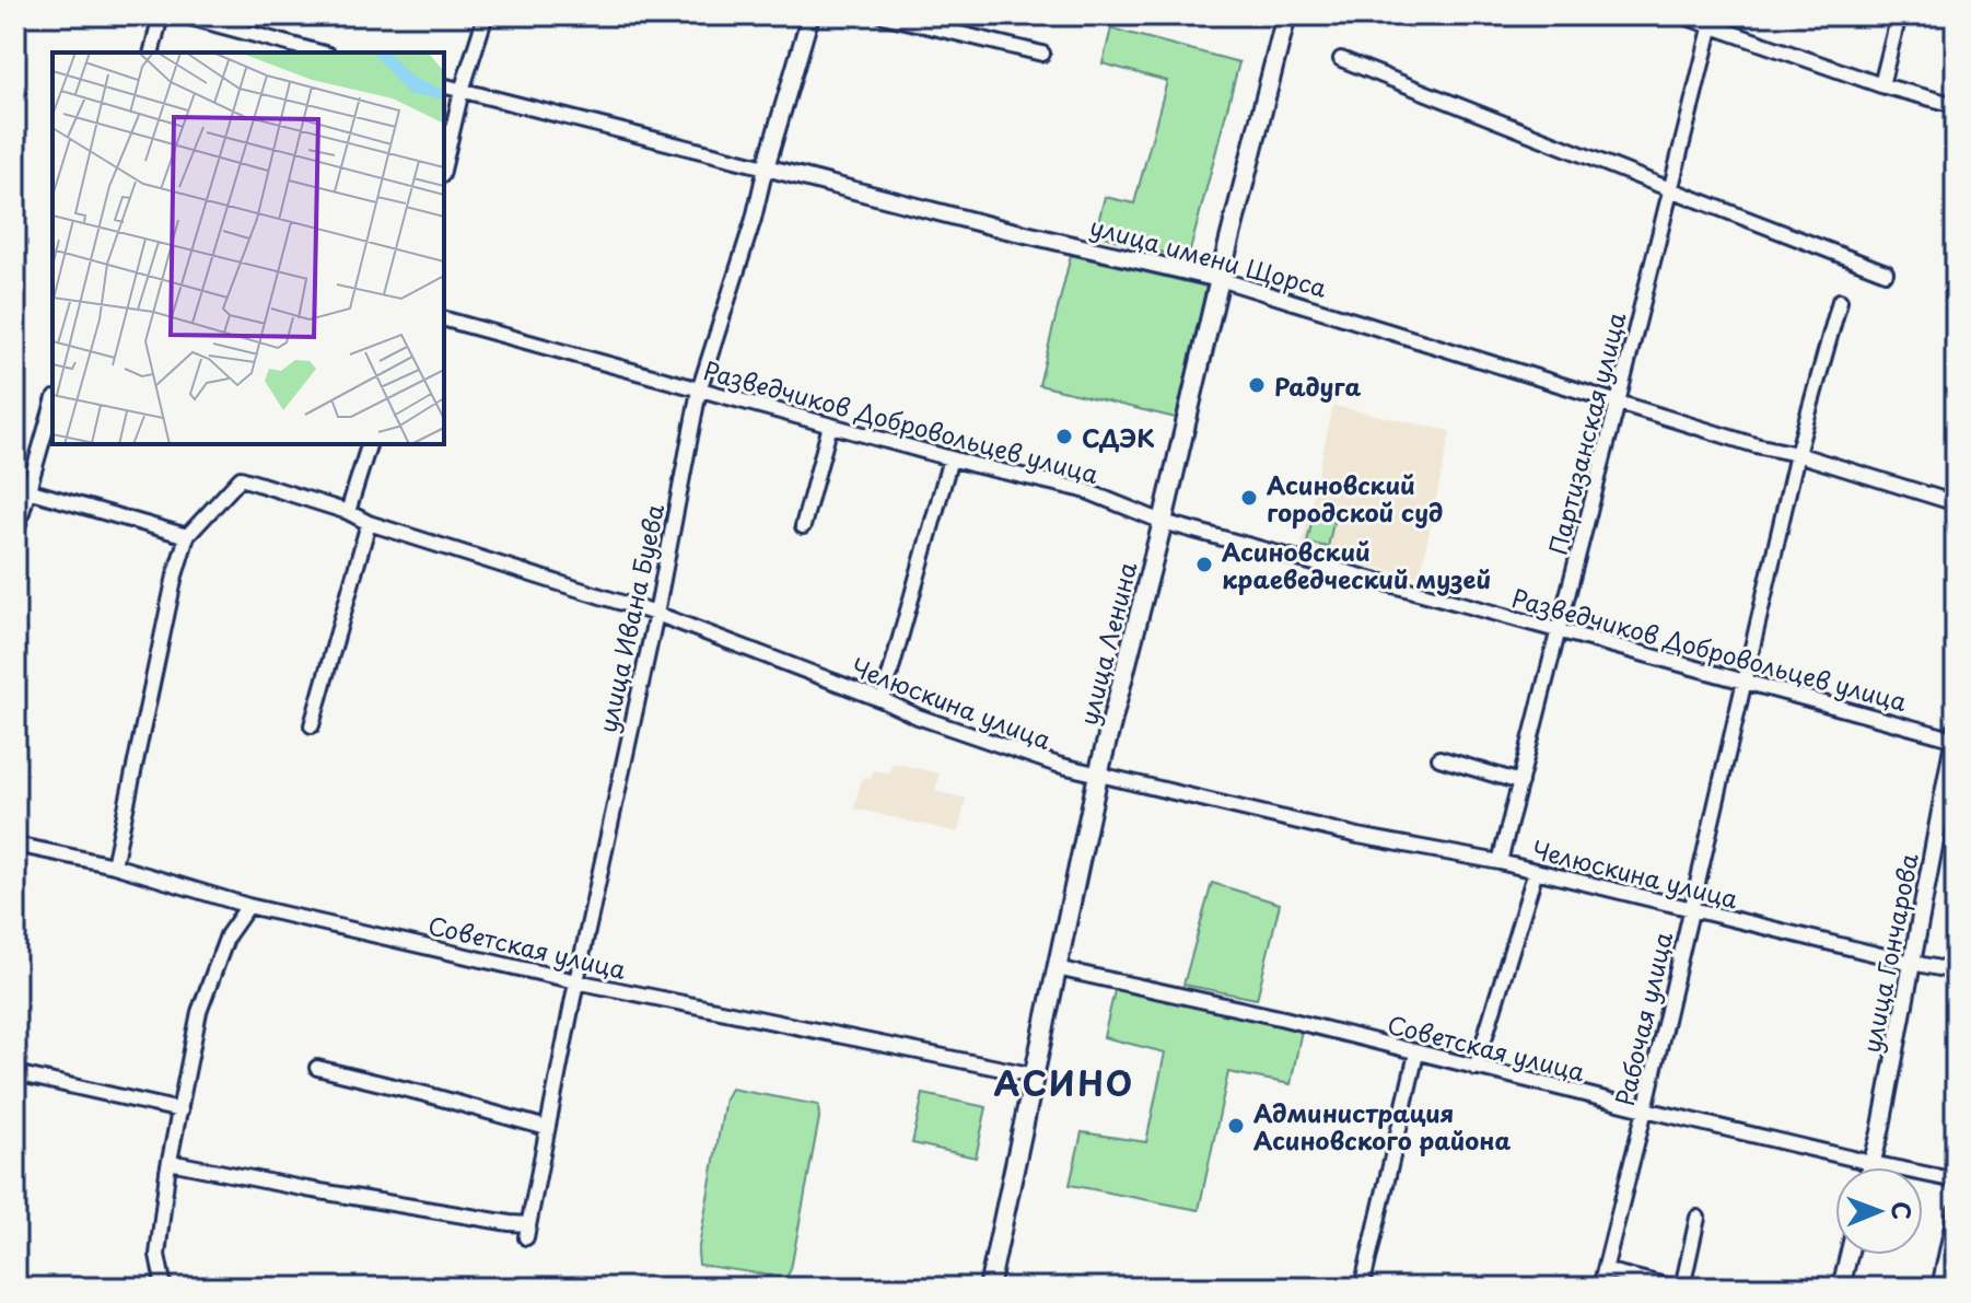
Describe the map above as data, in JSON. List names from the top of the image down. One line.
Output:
{"streets":{"main road":["улица Ленина"],"street":["улица имени Щорса","Разведчиков Добровольцев улица","Партизанская улица","улица Ивана Буева","Челюскина улица","Советская улица","улица Гончарова","Рабочая улица"]},"crossings":[["улица имени Щорса","Партизанская улица"],["улица имени Щорса","улица Ивана Буева"],["улица имени Щорса","улица Ленина"],["улица имени Щорса","Рабочая улица"],["Разведчиков Добровольцев улица","Партизанская улица"],["Разведчиков Добровольцев улица","улица Ивана Буева"],["Разведчиков Добровольцев улица","улица Ленина"],["Разведчиков Добровольцев улица","улица Гончарова"],["Разведчиков Добровольцев улица","Рабочая улица"],["Партизанская улица","Челюскина улица"],["улица Ивана Буева","Челюскина улица"],["улица Ивана Буева","Советская улица"],["улица Ленина","Челюскина улица"],["улица Ленина","Советская улица"],["Челюскина улица","улица Гончарова"],["Челюскина улица","Рабочая улица"],["Советская улица","улица Гончарова"],["Советская улица","Рабочая улица"]],"districts":["АСИНО"],"places":["Радуга","СДЭК","Асиновский городской суд","Асиновский краеведческий музей","Администрация Асиновского района"],"north":"right"}
